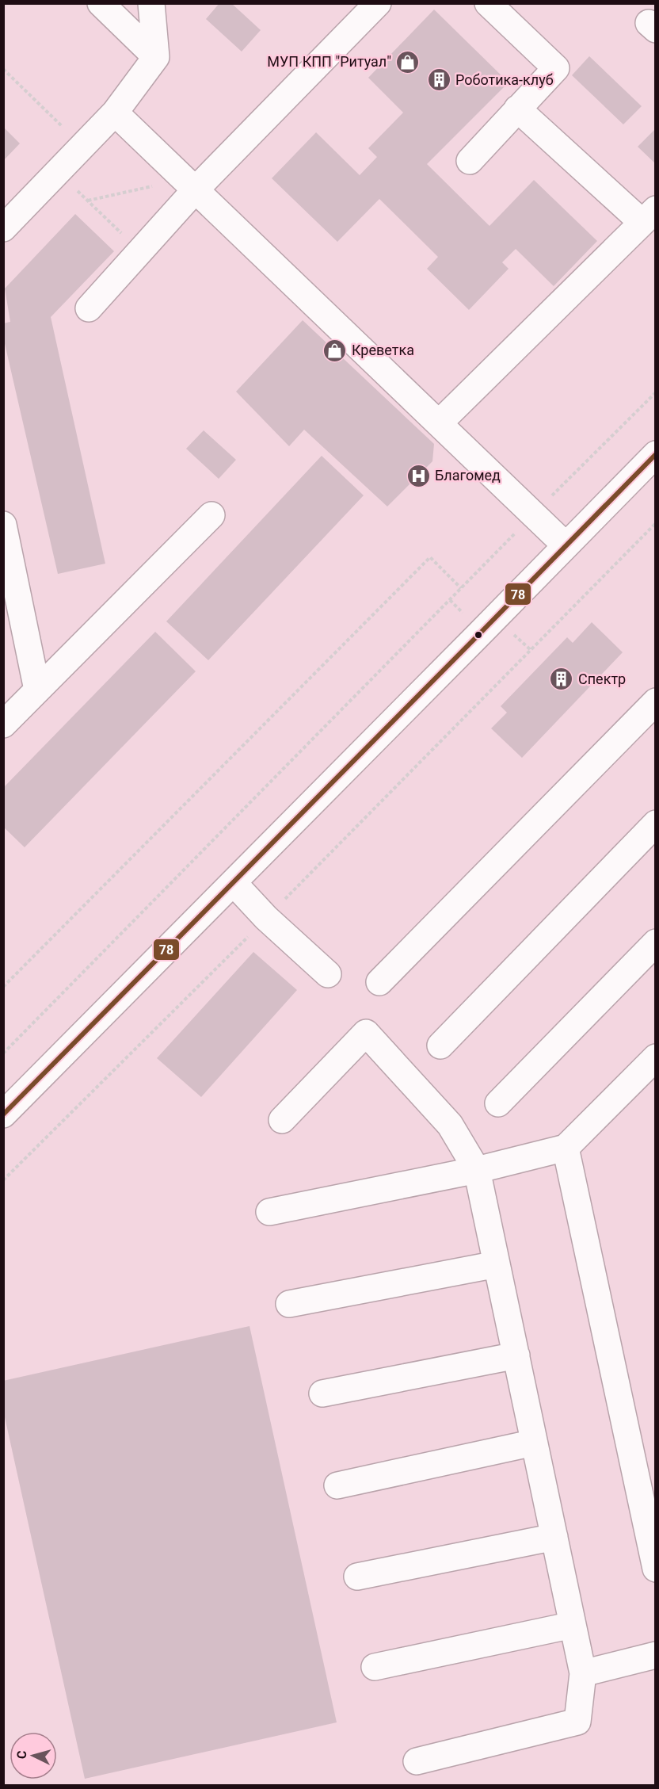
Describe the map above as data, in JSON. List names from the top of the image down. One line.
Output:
{"places":{"shop":["МУП КПП \"Ритуал\"","Креветка"],"building":["Роботика-клуб","Спектр"],"hospital":["Благомед"]},"lines":["transit line 78"],"north":"left"}
